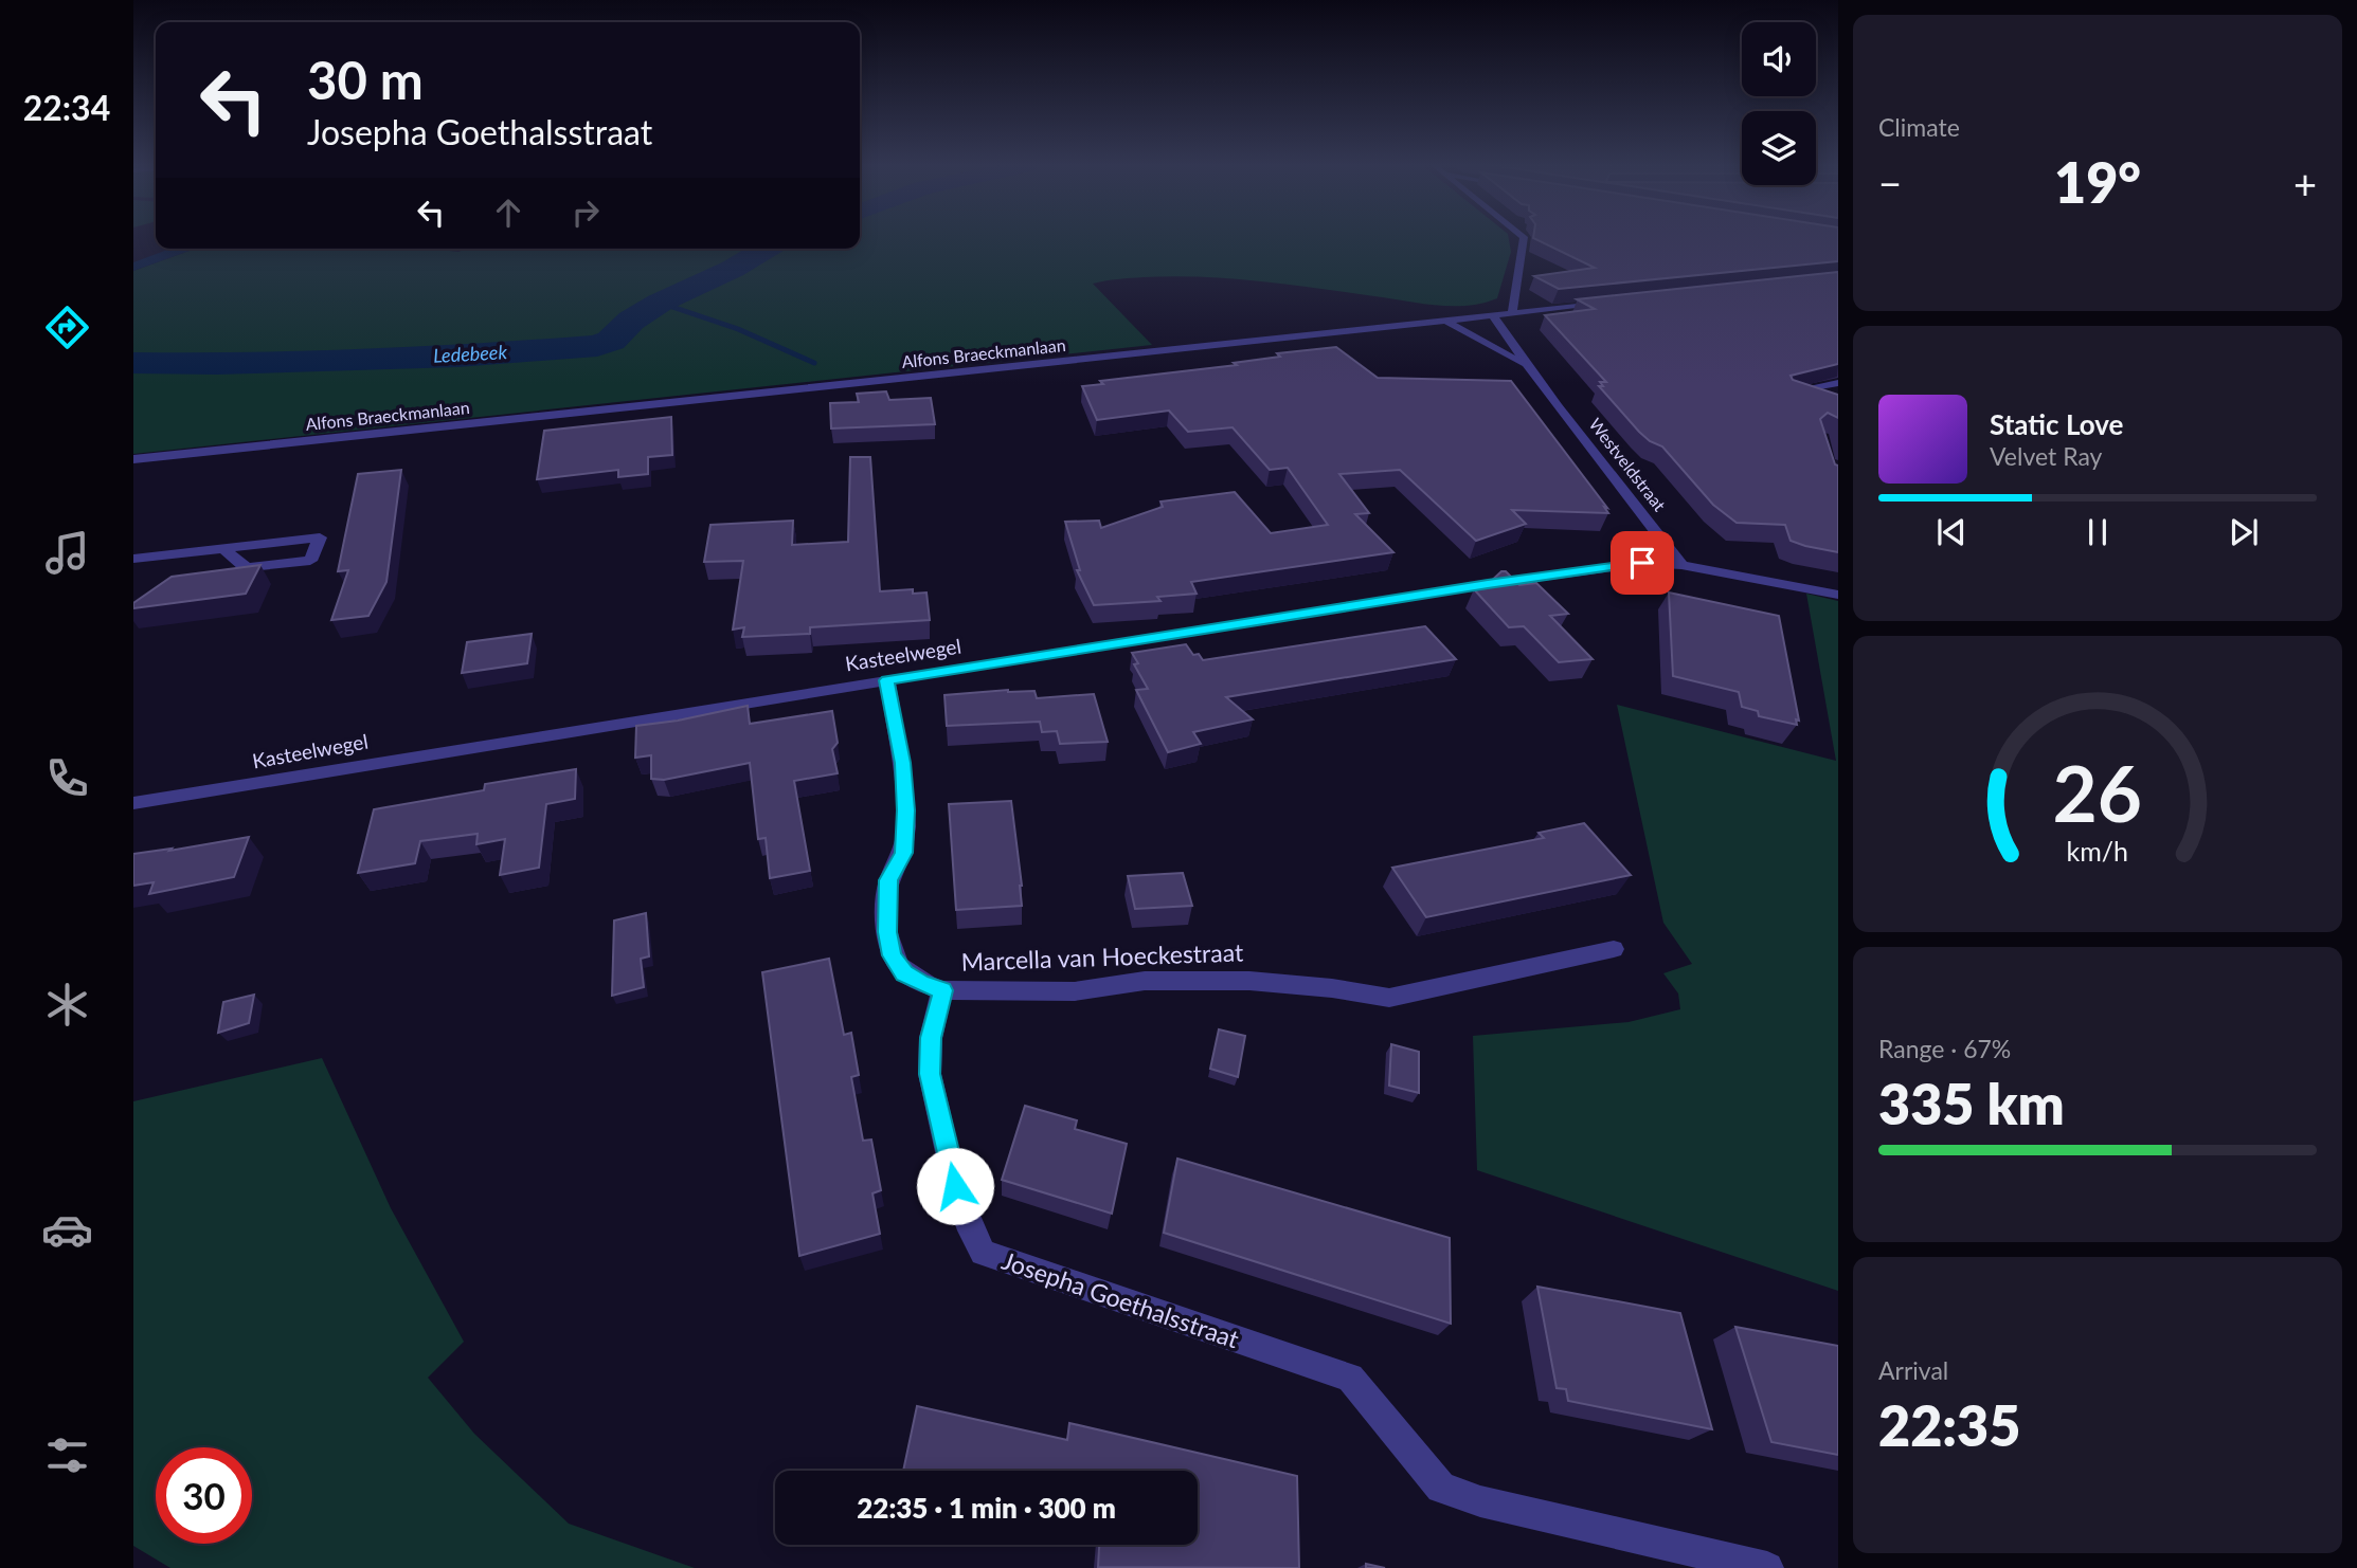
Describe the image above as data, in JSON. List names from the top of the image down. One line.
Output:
{"streets":{"street":["Alfons Braeckmanlaan","Westveldstraat","Kasteelwegel","Marcella van Hoeckestraat","Josepha Goethalsstraat"]},"crossings":[["Alfons Braeckmanlaan","Westveldstraat"],["Westveldstraat","Kasteelwegel"],["Marcella van Hoeckestraat","Josepha Goethalsstraat"]],"water":["Ledebeek"],"page":{"tabs":"22:34","tile":["Climate",["Range · 67%","335 km"],["Arrival","22:35"]],"turn":["30 m","Josepha Goethalsstraat"],"heat":["−","19°","+"],"song":["Static Love","Velvet Ray"],"limit":"30","trip":"22:35 · 1 min · 300 m","gauge":["26","km/h"]}}
